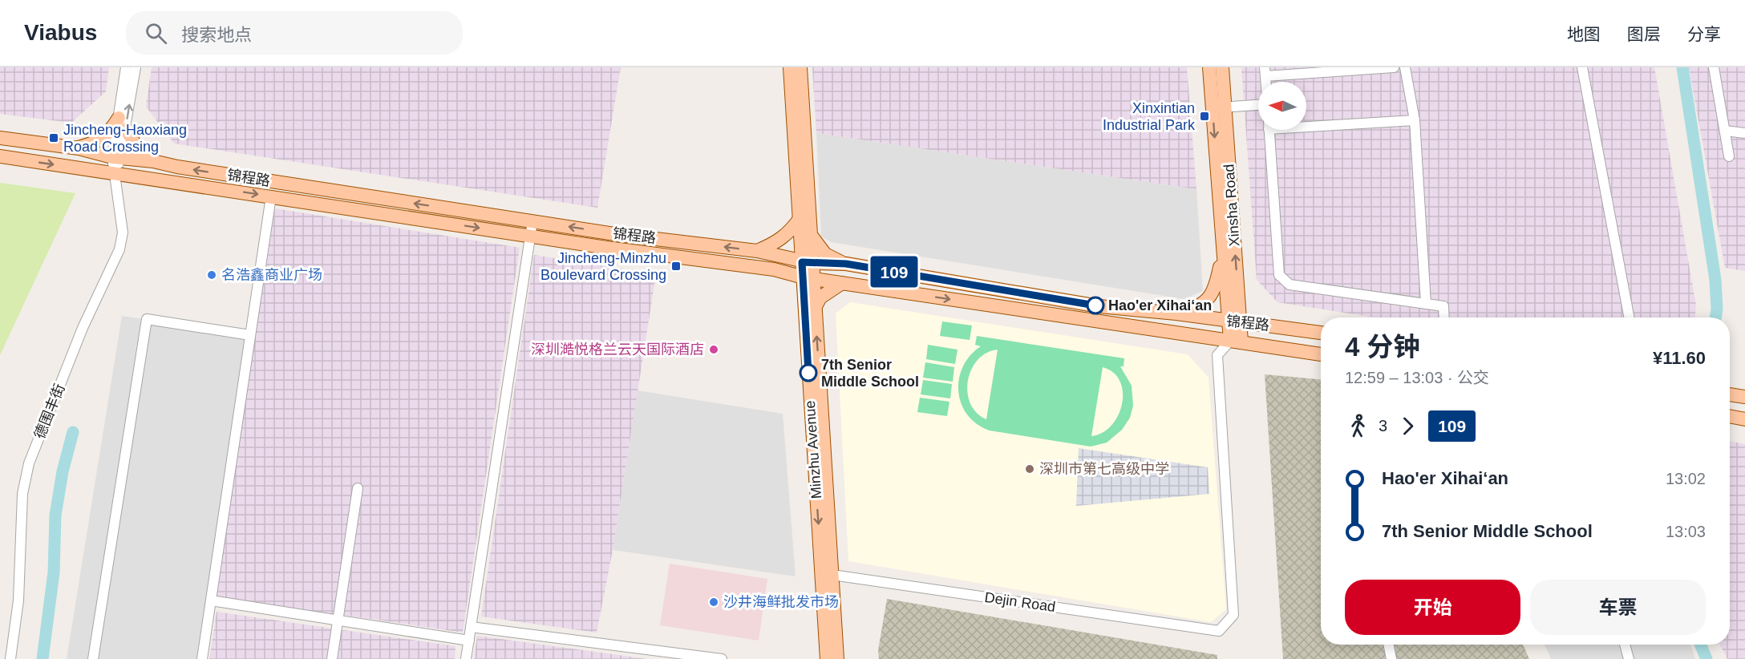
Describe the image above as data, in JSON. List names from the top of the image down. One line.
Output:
{"streets":{"main road":["锦程路","Xinsha Road","Minzhu Avenue"],"street":["德围丰街","Dejin Road"]},"crossings":[["锦程路","Xinsha Road"],["锦程路","德围丰街"],["锦程路","Minzhu Avenue"],["锦程路","Dejin Road"],["Xinsha Road","Dejin Road"],["Minzhu Avenue","Dejin Road"]],"places":{"transit":["Xinxintian Industrial Park","Jincheng-Haoxiang Road Crossing","Jincheng-Minzhu Boulevard Crossing"],"other":["名浩鑫商业广场","Hao'er Xihai‘an","深圳澔悦格兰云天国际酒店","7th Senior Middle School","深圳市第七高级中学","沙井海鲜批发市场"]},"lines":["bus line 109"],"north":"left","page":{"header":"Viabus","search":"搜索地点","nav":["地图","图层","分享"],"on_map":"109","heading":["4 分钟","12:59 – 13:03 · 公交","¥11.60"],"legs":["3","109"],"list":[{"name":"Hao'er Xihai‘an","value":"13:02"},{"name":"7th Senior Middle School","value":"13:03"}],"buttons":["开始","车票"]}}
